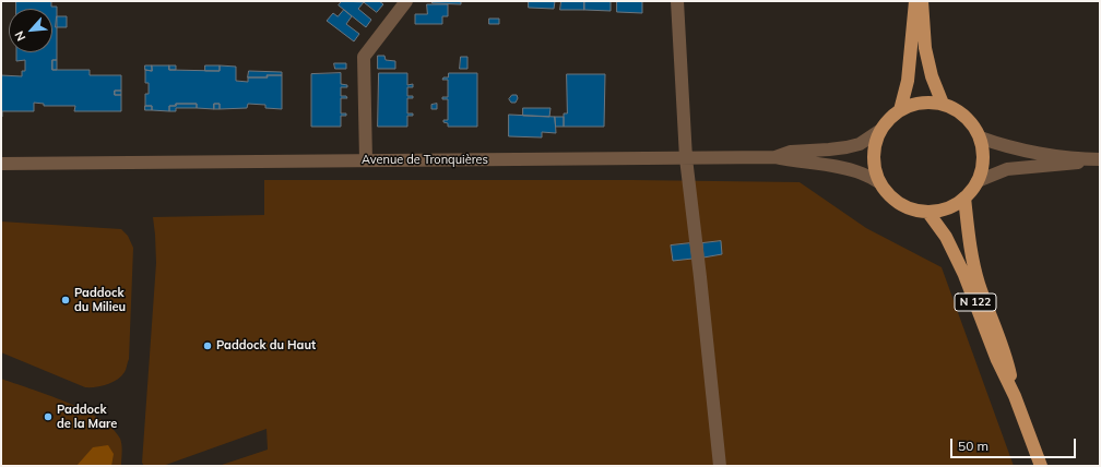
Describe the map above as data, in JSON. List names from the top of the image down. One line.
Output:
{"streets":{"main road":["N 122"],"street":["Avenue de Tronquières"]},"crossings":[["Avenue de Tronquières","N 122"]],"places":["Paddock du Milieu","Paddock du Haut","Paddock de la Mare"],"scale_bar":"50 m","north":"bottom left"}
